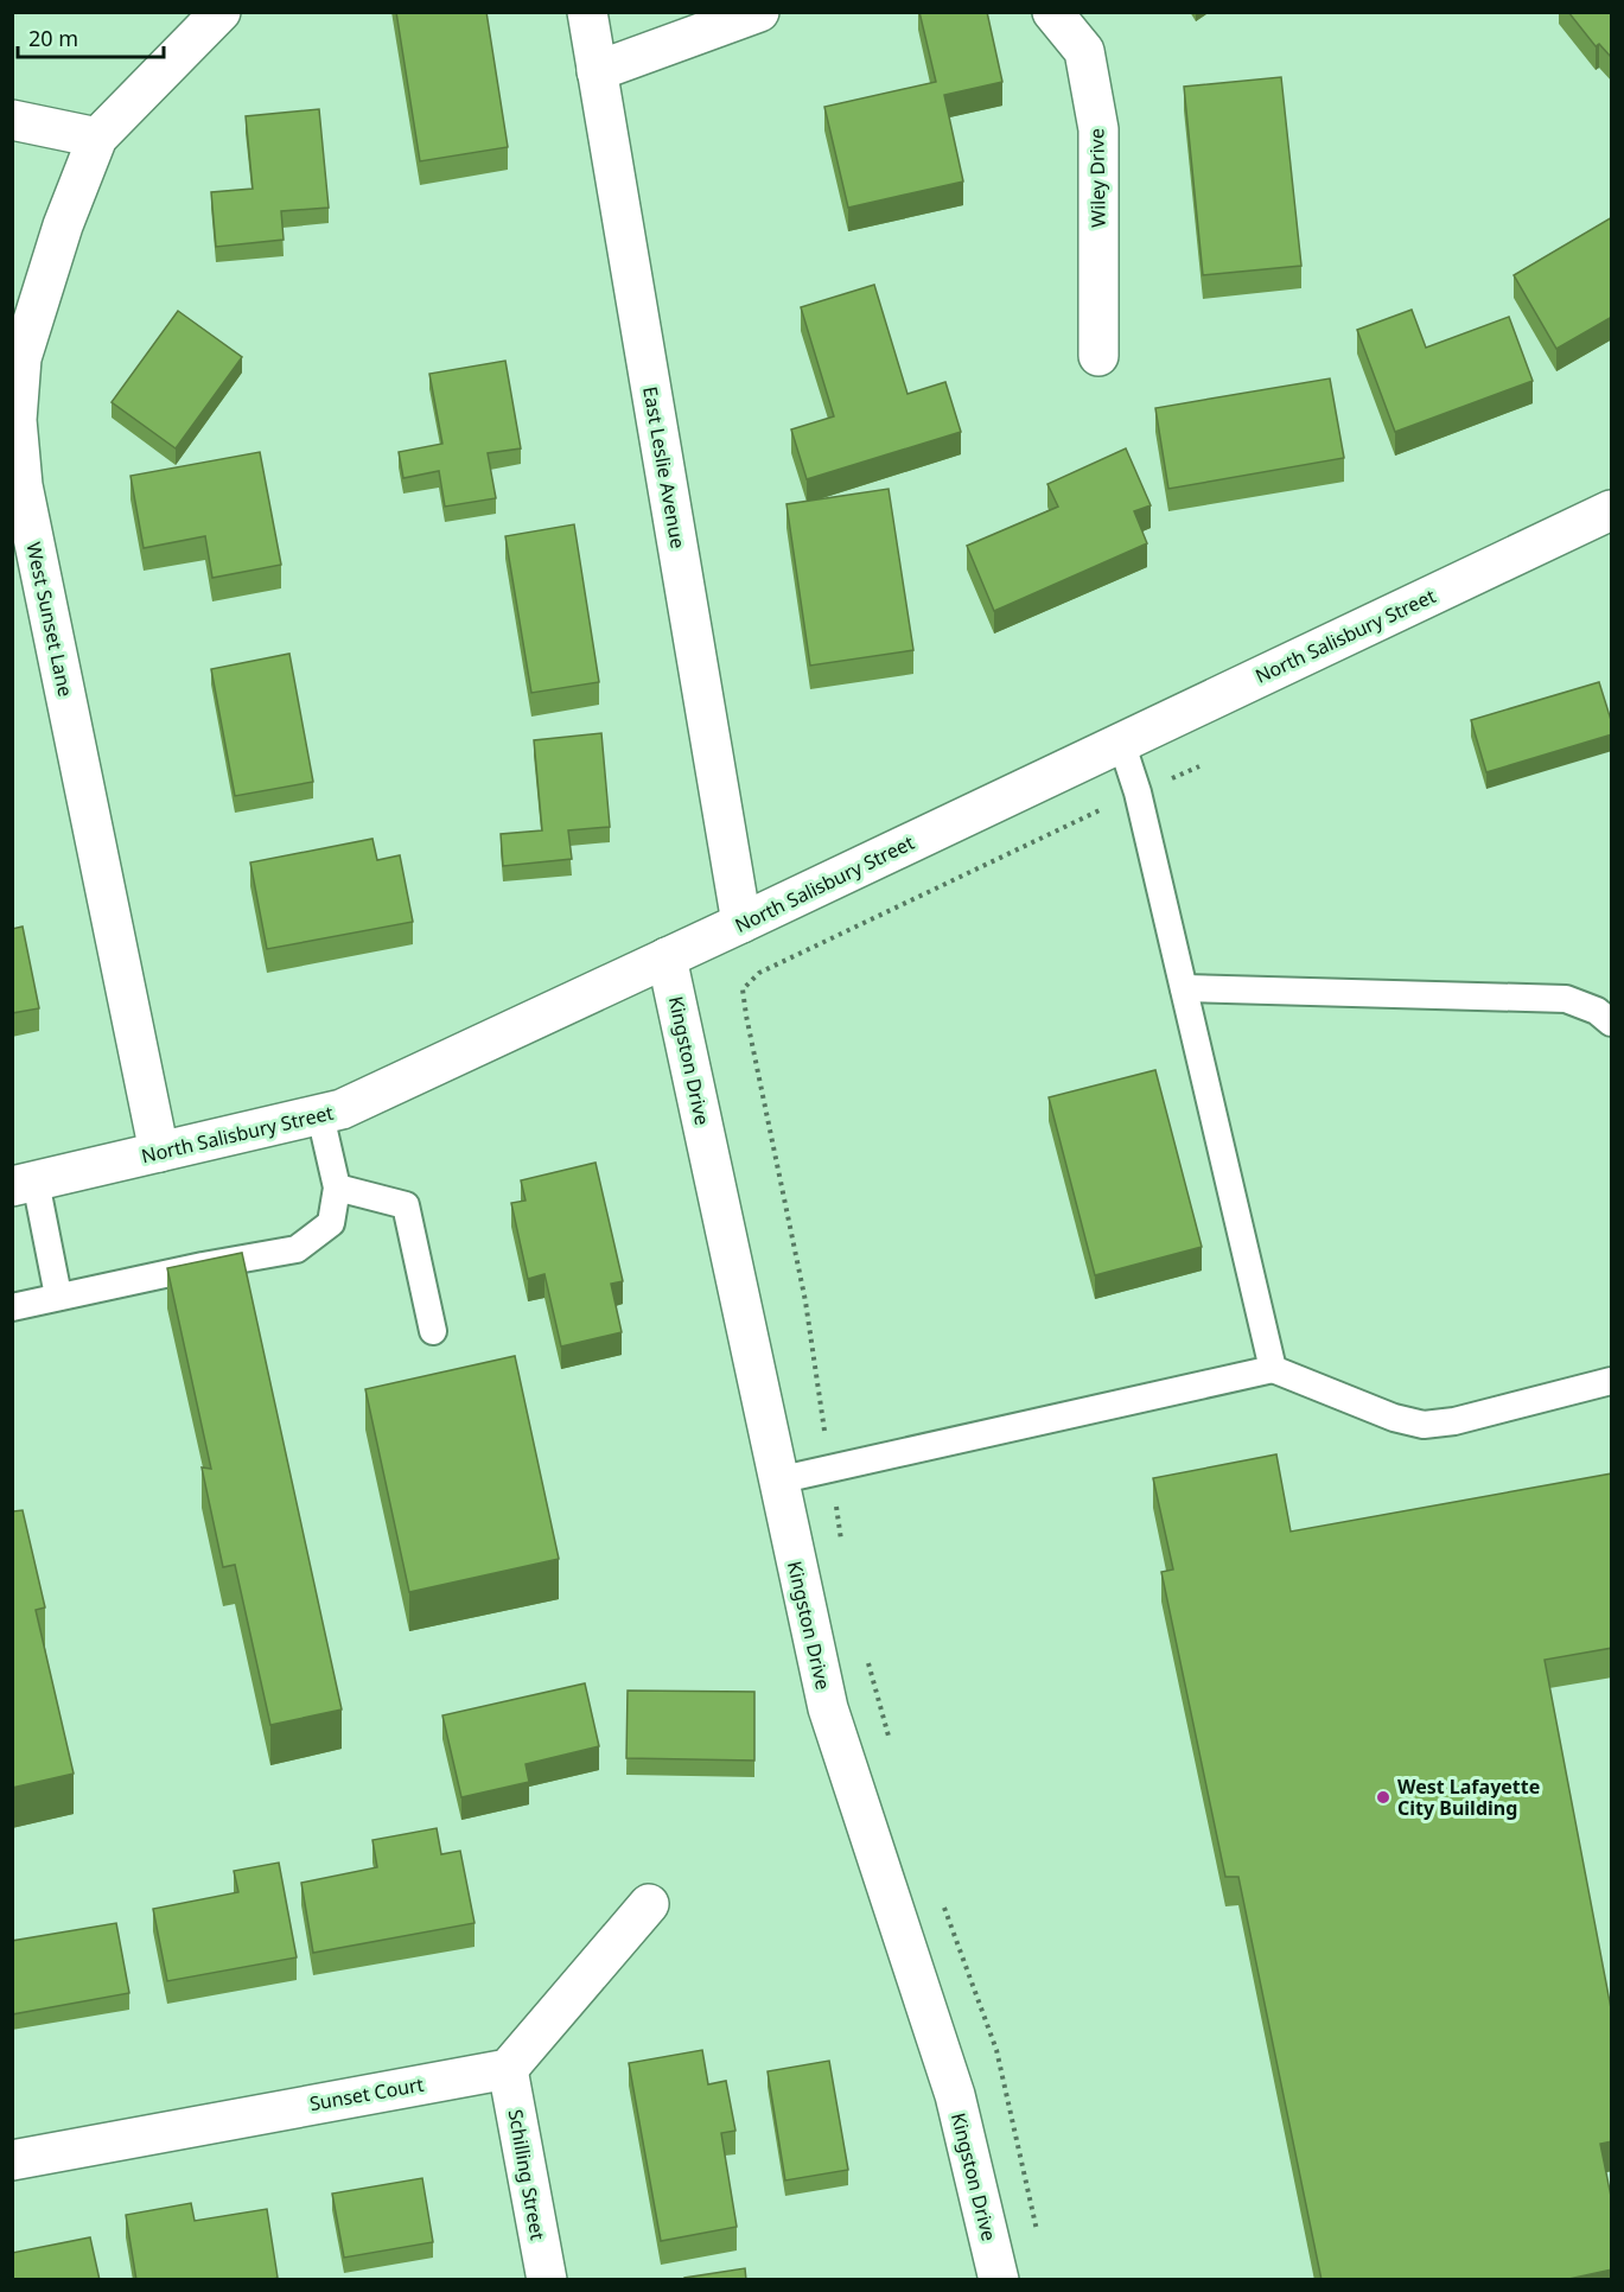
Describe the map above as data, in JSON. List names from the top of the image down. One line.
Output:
{"streets":{"street":["Wiley Drive","East Leslie Avenue","West Sunset Lane","North Salisbury Street","Kingston Drive","Sunset Court","Schilling Street"]},"crossings":[["East Leslie Avenue","North Salisbury Street"],["West Sunset Lane","North Salisbury Street"],["North Salisbury Street","Kingston Drive"],["Sunset Court","Schilling Street"]],"places":["West Lafayette City Building"],"scale_bar":"20 m"}
